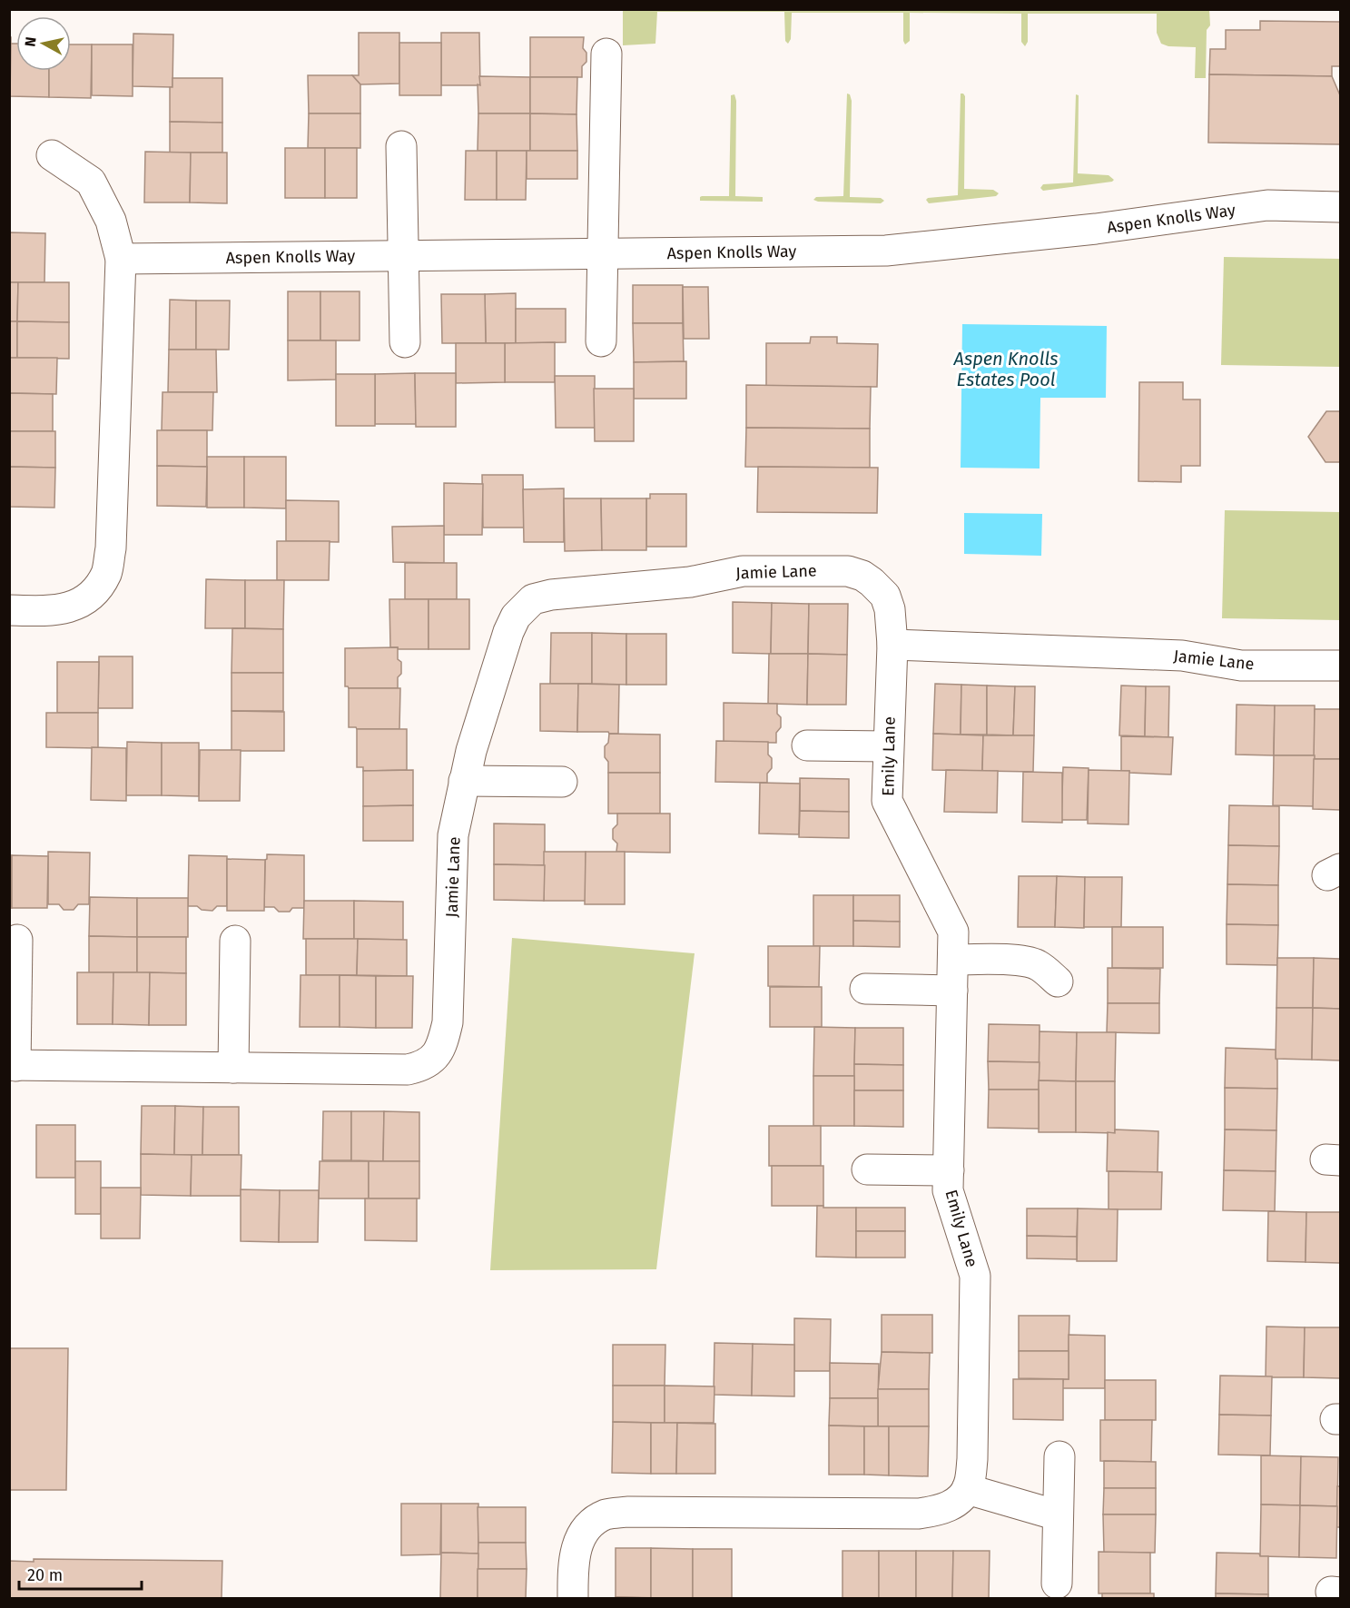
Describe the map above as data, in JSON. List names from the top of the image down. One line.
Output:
{"streets":{"street":["Aspen Knolls Way","Jamie Lane","Emily Lane"]},"crossings":[["Jamie Lane","Emily Lane"]],"water":["Aspen Knolls Estates Pool"],"scale_bar":"20 m","north":"left"}
